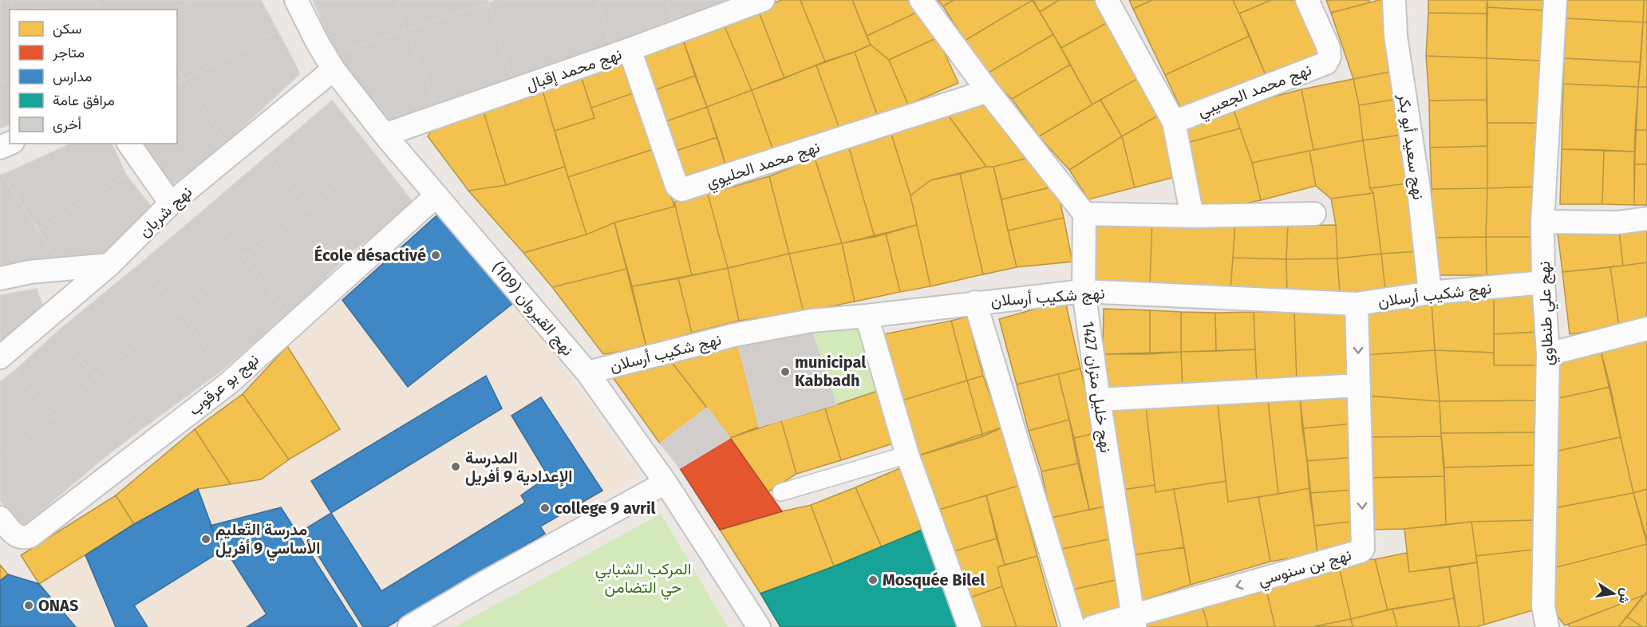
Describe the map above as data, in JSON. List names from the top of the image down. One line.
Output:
{"streets":{"street":["نهج محمد إقبال","نهج محمد الجعيبي","نهج سعيد أبو بكر","نهج محمد الحليوي","نهج شربان","نهج شكيب أرسلان","نهج القيروان (109)","نهج علي طنطاوي","نهج بو عرقوب","نهج خليل متران 1427","نهج بن سنوسي"]},"crossings":[["نهج محمد إقبال","نهج محمد الحليوي"],["نهج محمد إقبال","نهج القيروان (109)"],["نهج سعيد أبو بكر","نهج شكيب أرسلان"],["نهج شربان","نهج القيروان (109)"],["نهج شكيب أرسلان","نهج القيروان (109)"],["نهج شكيب أرسلان","نهج علي طنطاوي"],["نهج شكيب أرسلان","نهج خليل متران 1427"],["نهج شكيب أرسلان","نهج بن سنوسي"],["نهج القيروان (109)","نهج بو عرقوب"],["نهج خليل متران 1427","نهج بن سنوسي"]],"parks":["المركب الشبابي حي التضامن"],"places":["École désactivé","municipal Kabbadh","المدرسة الإعدادية 9 أفريل","college 9 avril","مدرسة التّعليم الأساسي 9 أفريل","Mosquée Bilel","ONAS"],"legend":["سكن","متاجر","مدارس","مرافق عامة","أخرى"],"north":"right"}
